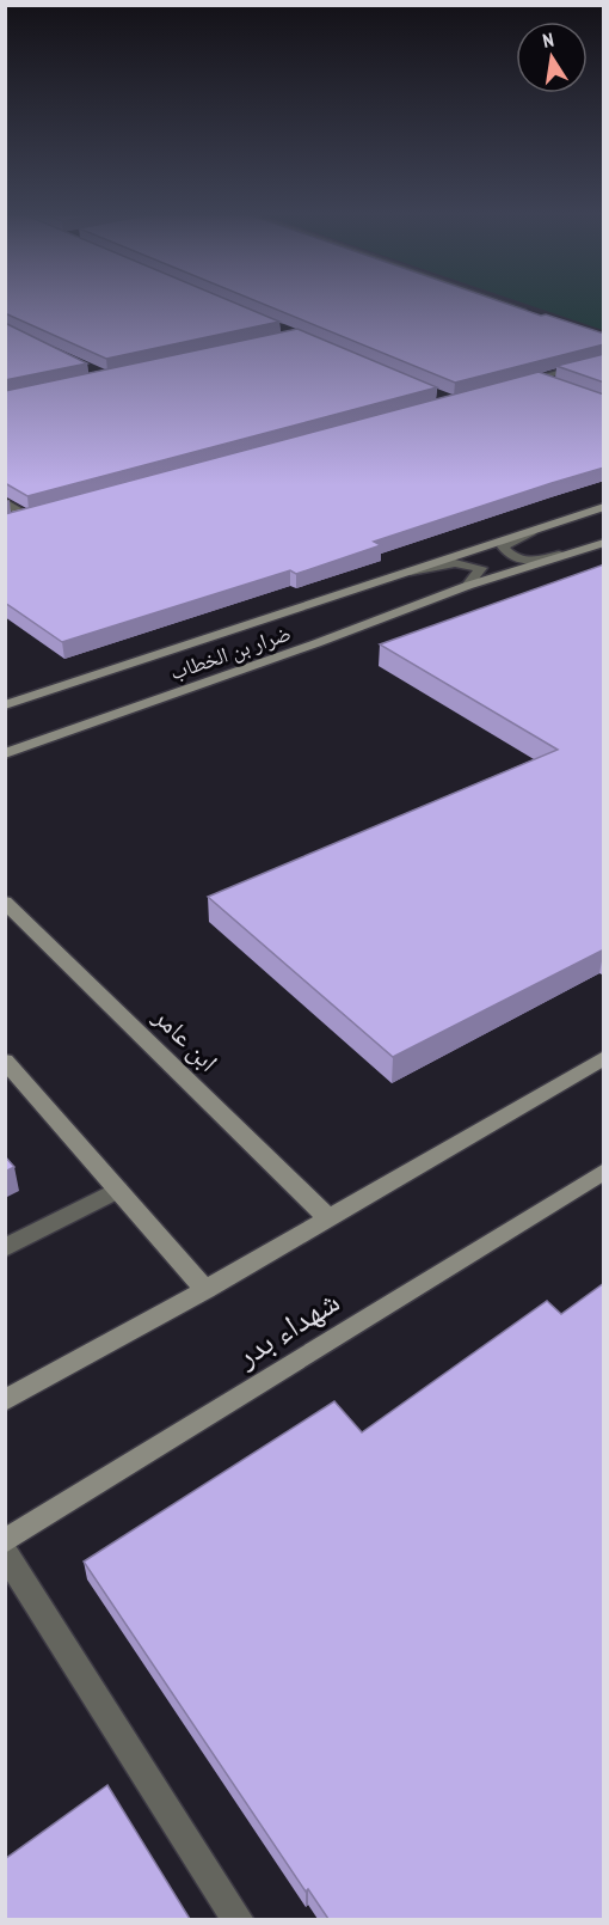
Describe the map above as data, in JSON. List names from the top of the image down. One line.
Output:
{"streets":{"street":["ضرار بن الخطاب","ابن عامر","شهداء بدر"]},"north":"top"}
